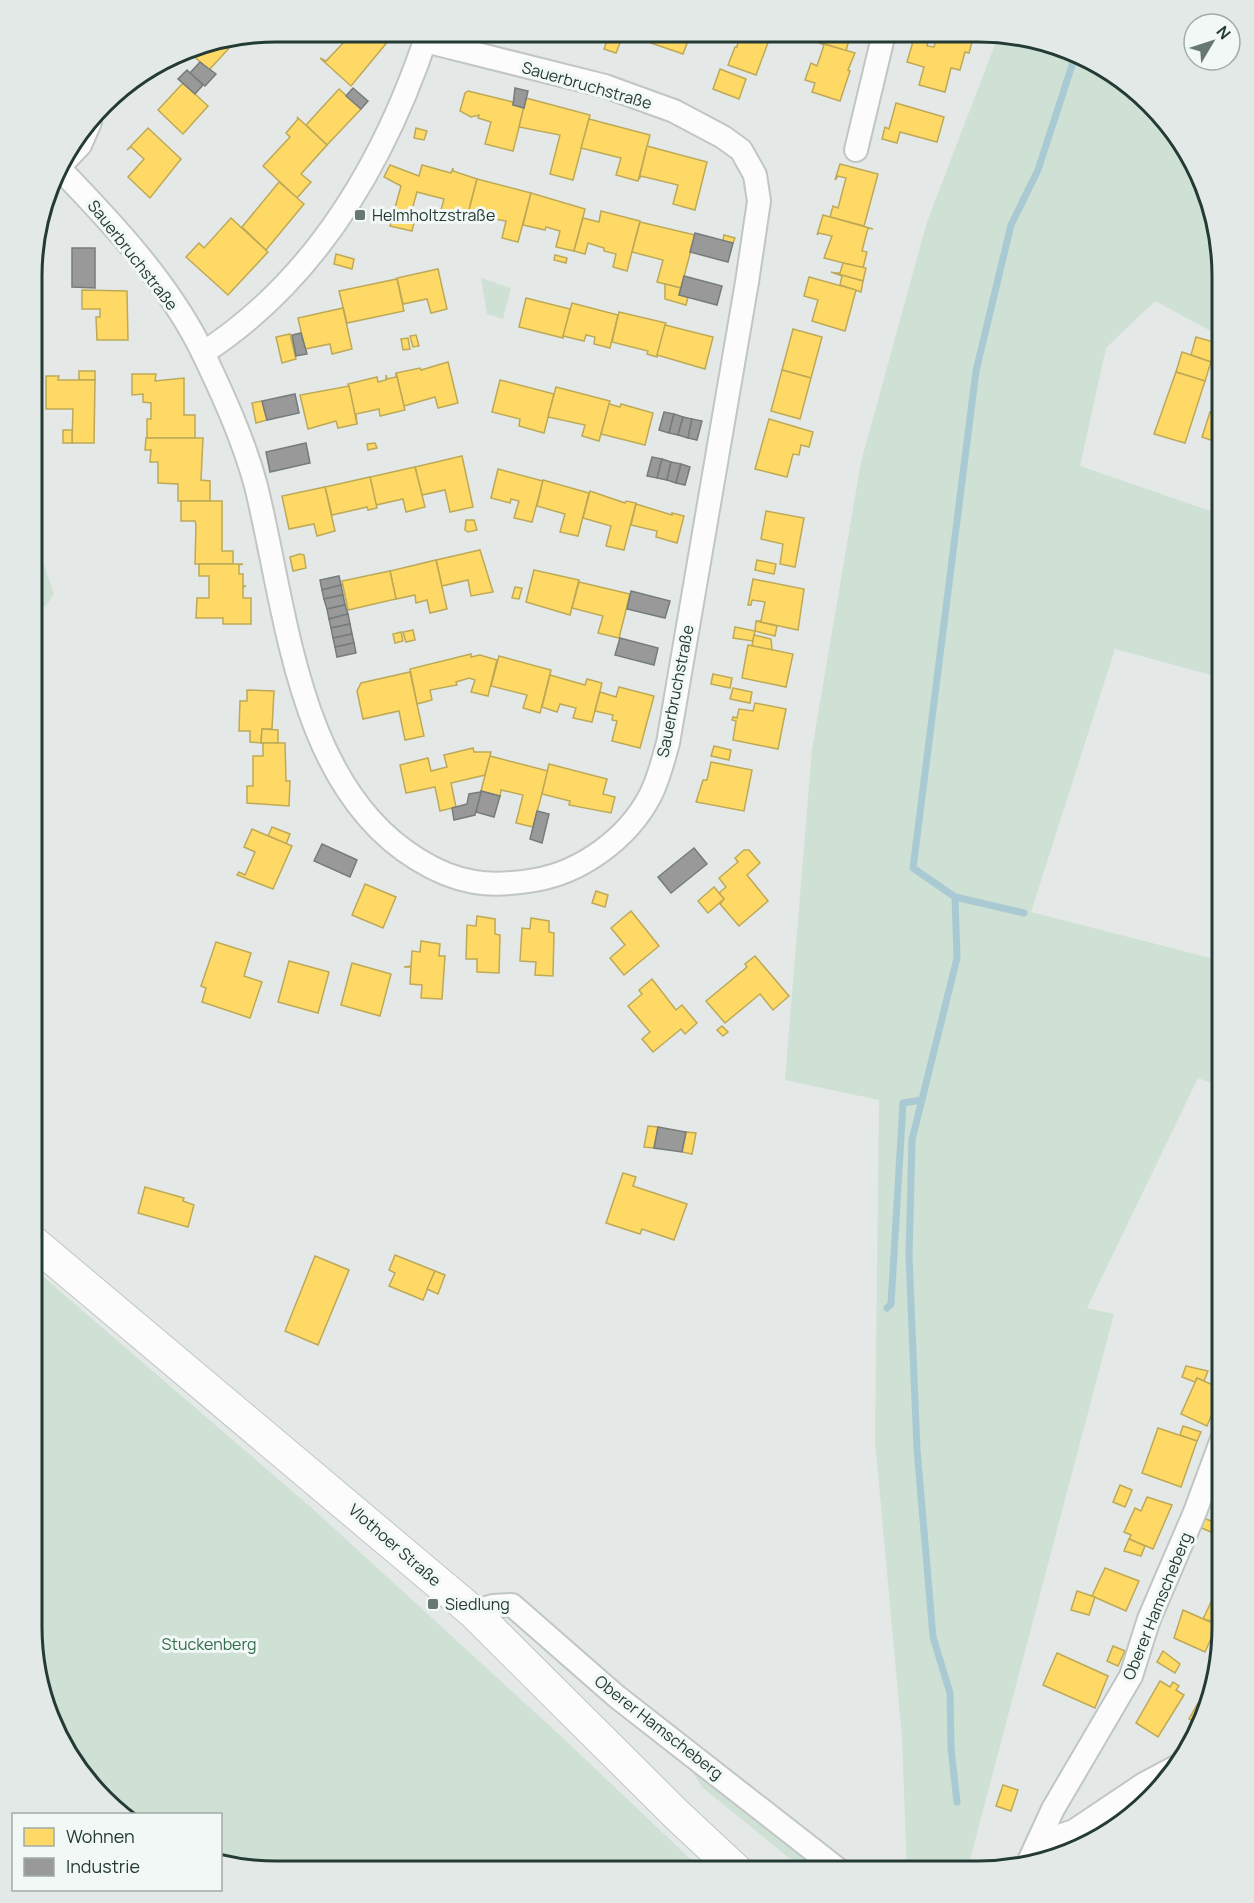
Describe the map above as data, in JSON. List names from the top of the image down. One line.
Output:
{"streets":{"main road":["Vlothoer Straße"],"street":["Sauerbruchstraße","Oberer Hamscheberg"]},"crossings":[["Vlothoer Straße","Oberer Hamscheberg"]],"parks":["Stuckenberg"],"places":{"transit":["Helmholtzstraße","Siedlung"]},"legend":["Wohnen","Industrie"],"north":"top right"}
